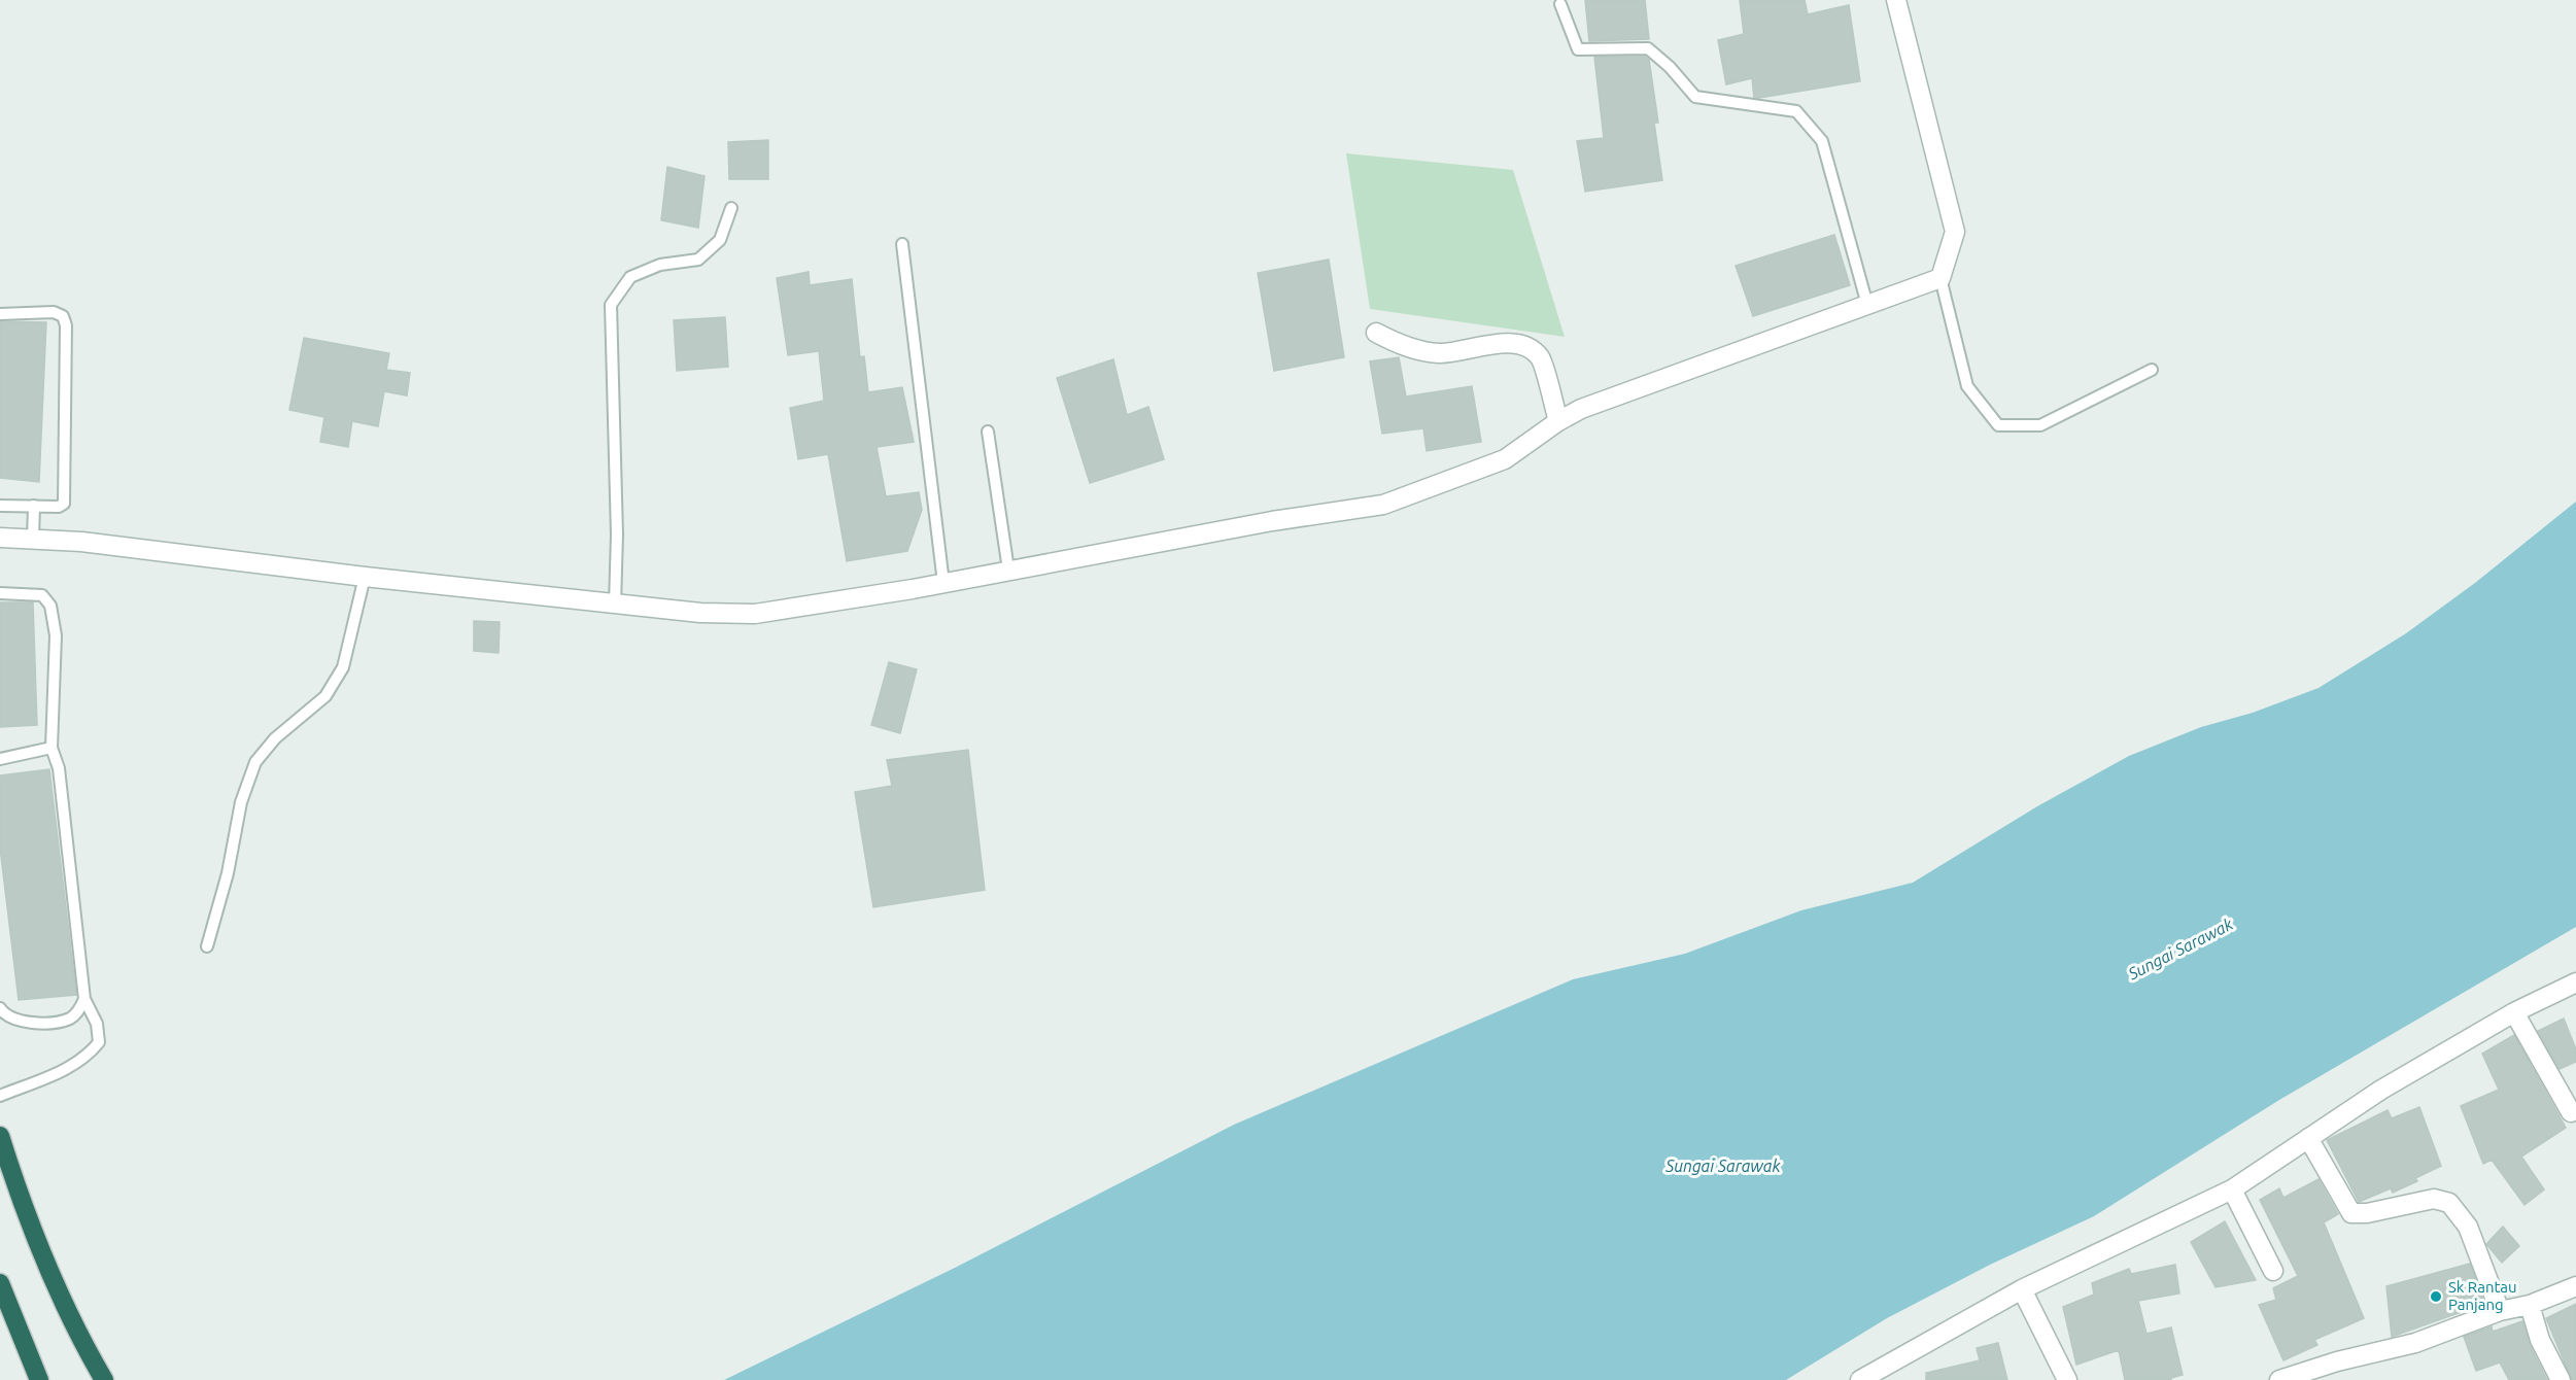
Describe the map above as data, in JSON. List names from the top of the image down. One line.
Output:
{"water":["Sungai Sarawak"],"places":["Sk Rantau Panjang"]}
